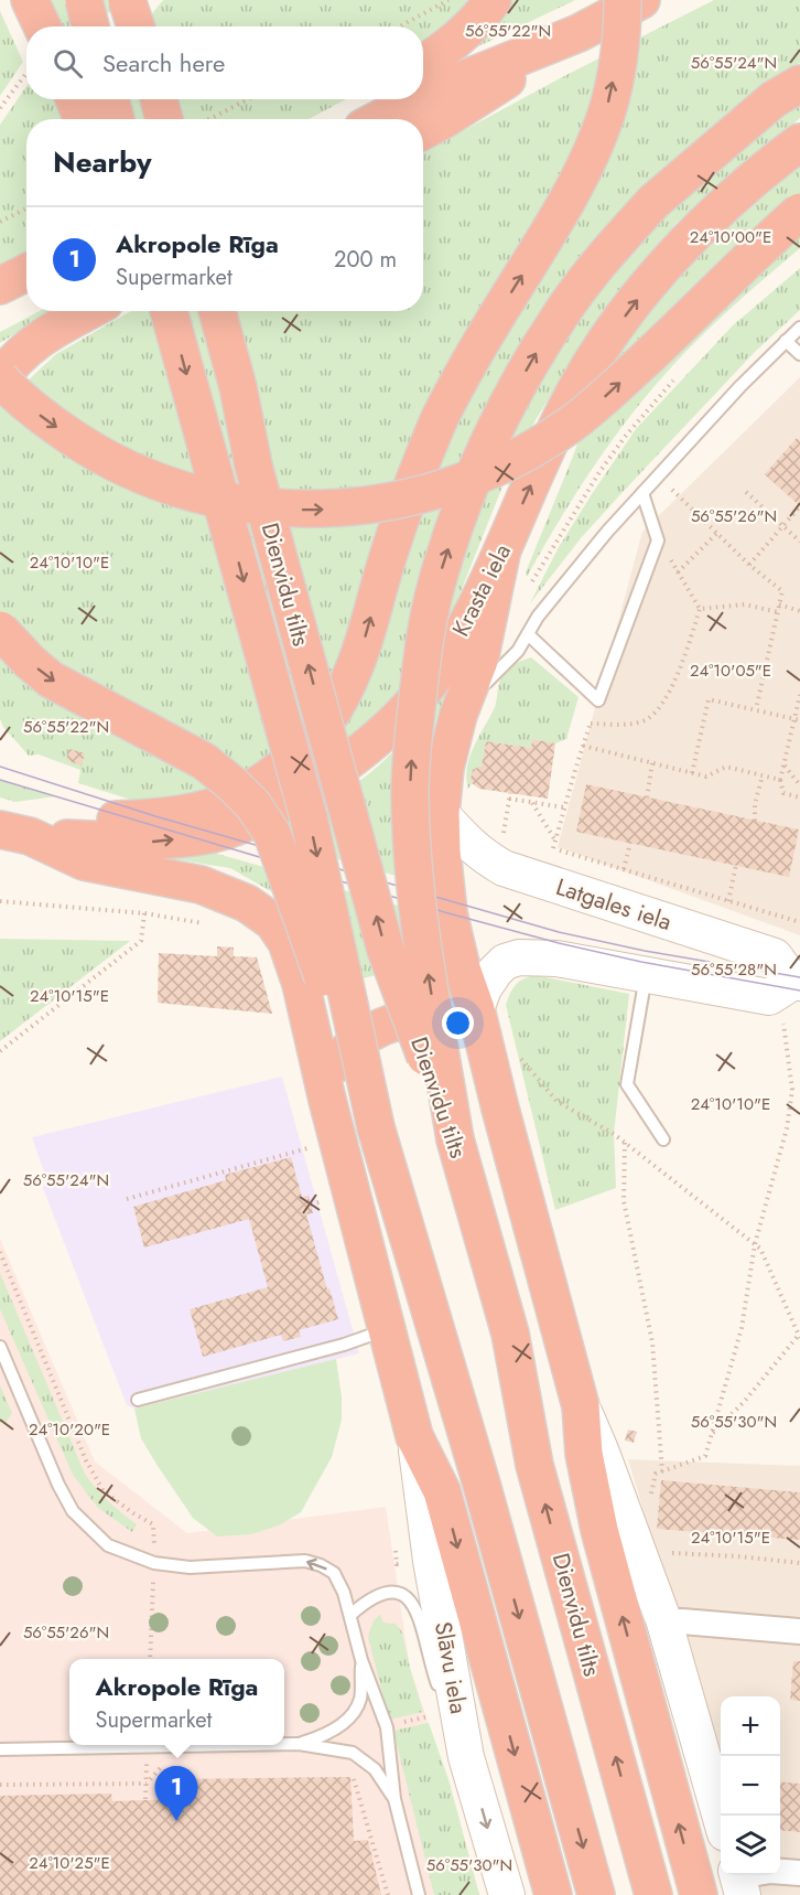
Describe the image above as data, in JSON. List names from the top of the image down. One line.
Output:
{"streets":{"highway":["Dienvidu tilts","Krasta iela"],"street":["Latgales iela","Slāvu iela"]},"page":{"search":"Search here","heading":"Nearby","list":[{"mark":"1","name":"Akropole Rīga","note":"Supermarket","value":"200 m"}],"popup":["Akropole Rīga","Supermarket"],"map_buttons":["+","−"],"pins":"1"},"coordinates":["56°55'22\"N","56°55'24\"N","24°10'00\"E","56°55'26\"N","24°10'10\"E","24°10'05\"E","56°55'28\"N","24°10'15\"E","56°55'30\"N","24°10'20\"E","24°10'25\"E"]}
